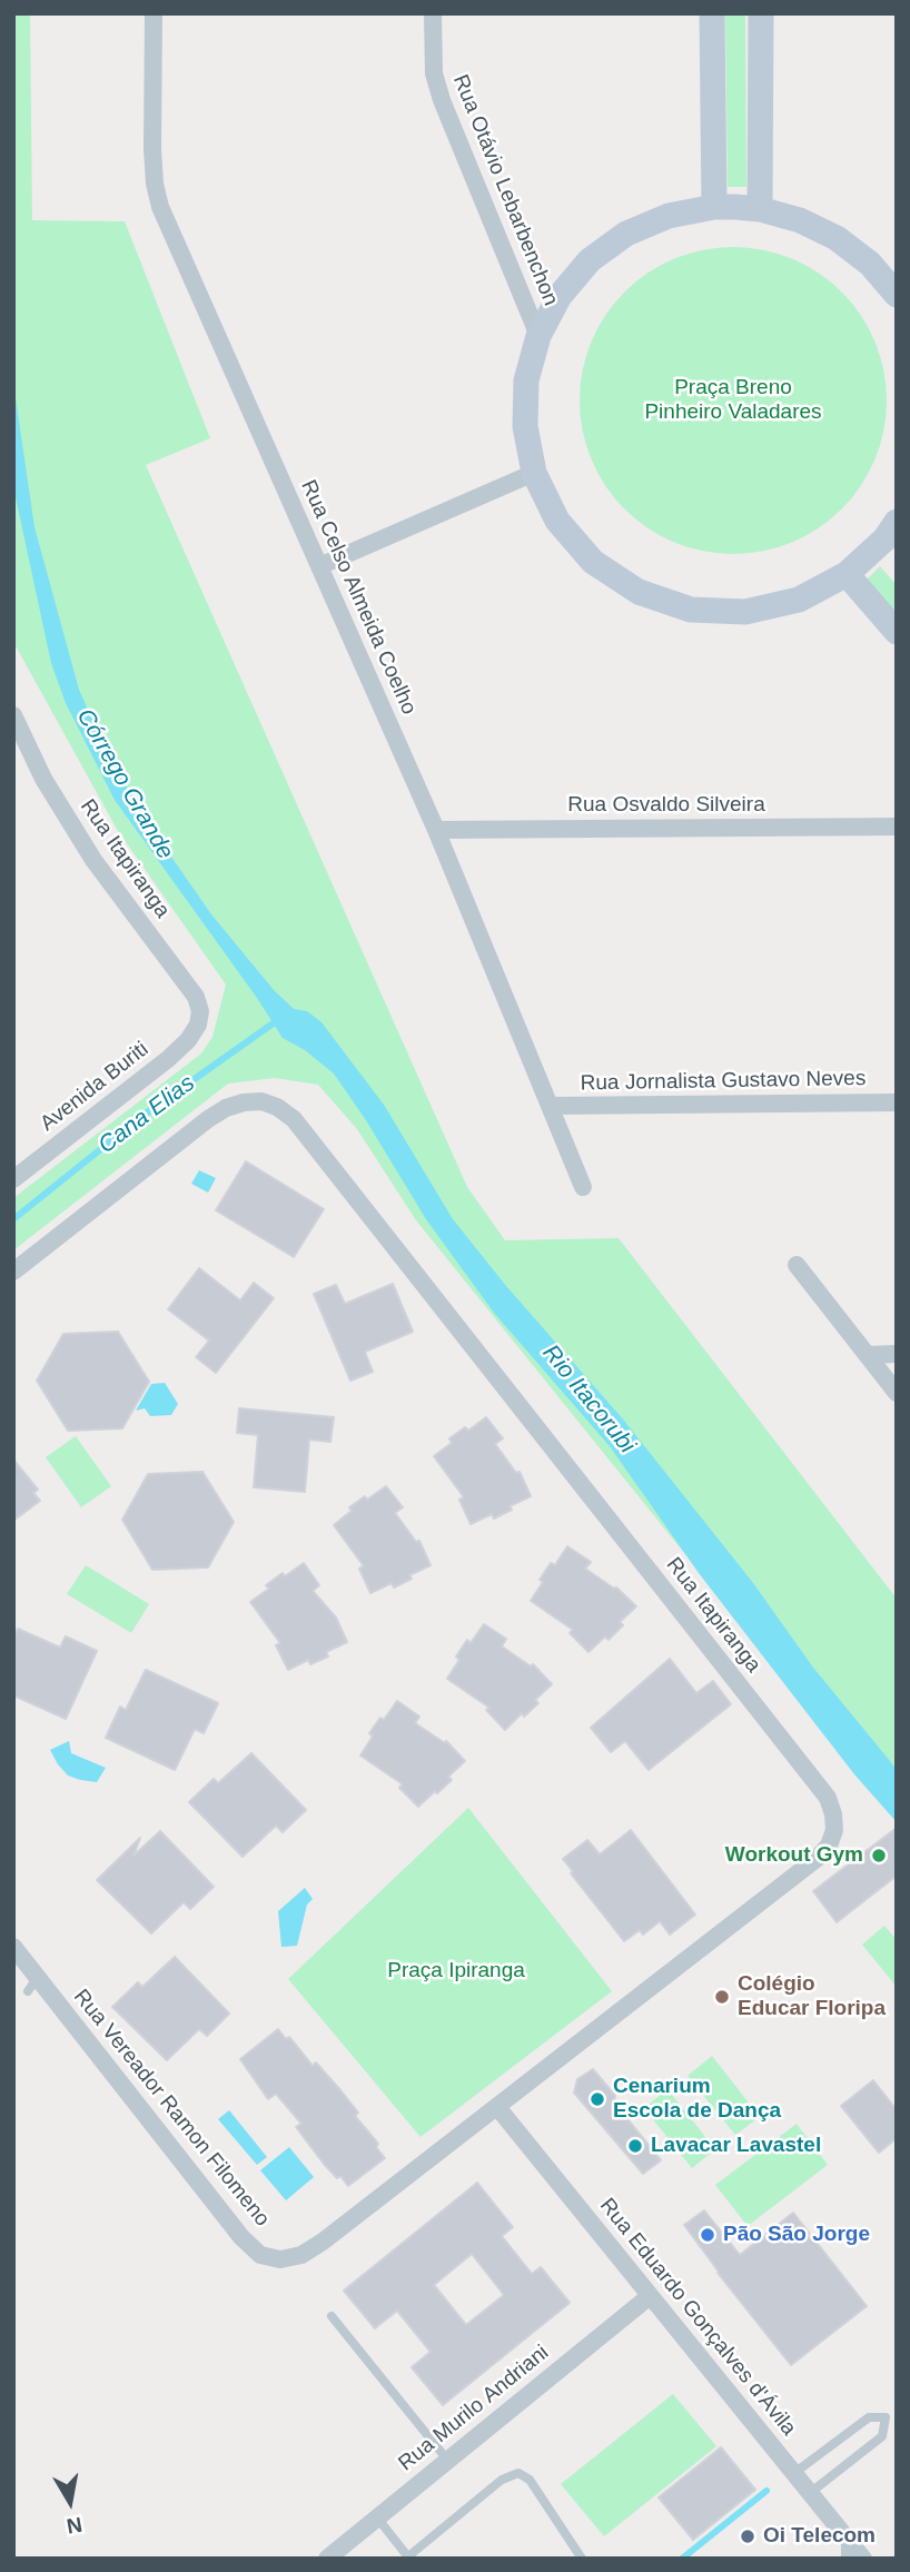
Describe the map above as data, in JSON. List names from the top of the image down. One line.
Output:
{"streets":{"street":["Rua Otávio Lebarbenchon","Rua Celso Almeida Coelho","Rua Osvaldo Silveira","Rua Itapiranga","Rua Jornalista Gustavo Neves","Avenida Buriti","Rua Vereador Ramon Filomeno","Rua Eduardo Gonçalves d'Ávila","Rua Murilo Andriani"]},"crossings":[["Rua Celso Almeida Coelho","Rua Osvaldo Silveira"],["Rua Celso Almeida Coelho","Rua Jornalista Gustavo Neves"],["Rua Itapiranga","Avenida Buriti"],["Rua Itapiranga","Rua Vereador Ramon Filomeno"],["Rua Itapiranga","Rua Eduardo Gonçalves d'Ávila"],["Rua Vereador Ramon Filomeno","Rua Eduardo Gonçalves d'Ávila"],["Rua Eduardo Gonçalves d'Ávila","Rua Murilo Andriani"]],"water":["Córrego Grande","Cana Elias","Rio Itacorubi"],"parks":["Praça Breno Pinheiro Valadares","Praça Ipiranga"],"places":["Workout Gym","Colégio Educar Floripa","Cenarium Escola de Dança","Lavacar Lavastel","Pão São Jorge","Oi Telecom"],"north":"bottom"}
